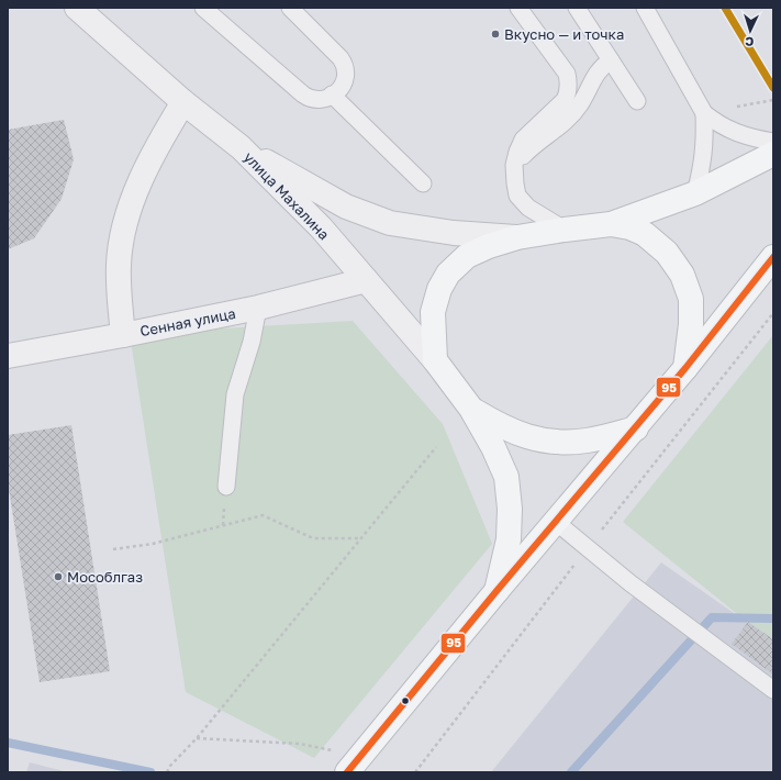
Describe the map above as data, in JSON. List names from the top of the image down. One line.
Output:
{"streets":{"main road":["улица Махалина"],"street":["Сенная улица"]},"crossings":[["улица Махалина","Сенная улица"]],"places":["Вкусно — и точка","Мособлгаз"],"lines":["transit line 95"],"north":"bottom"}
